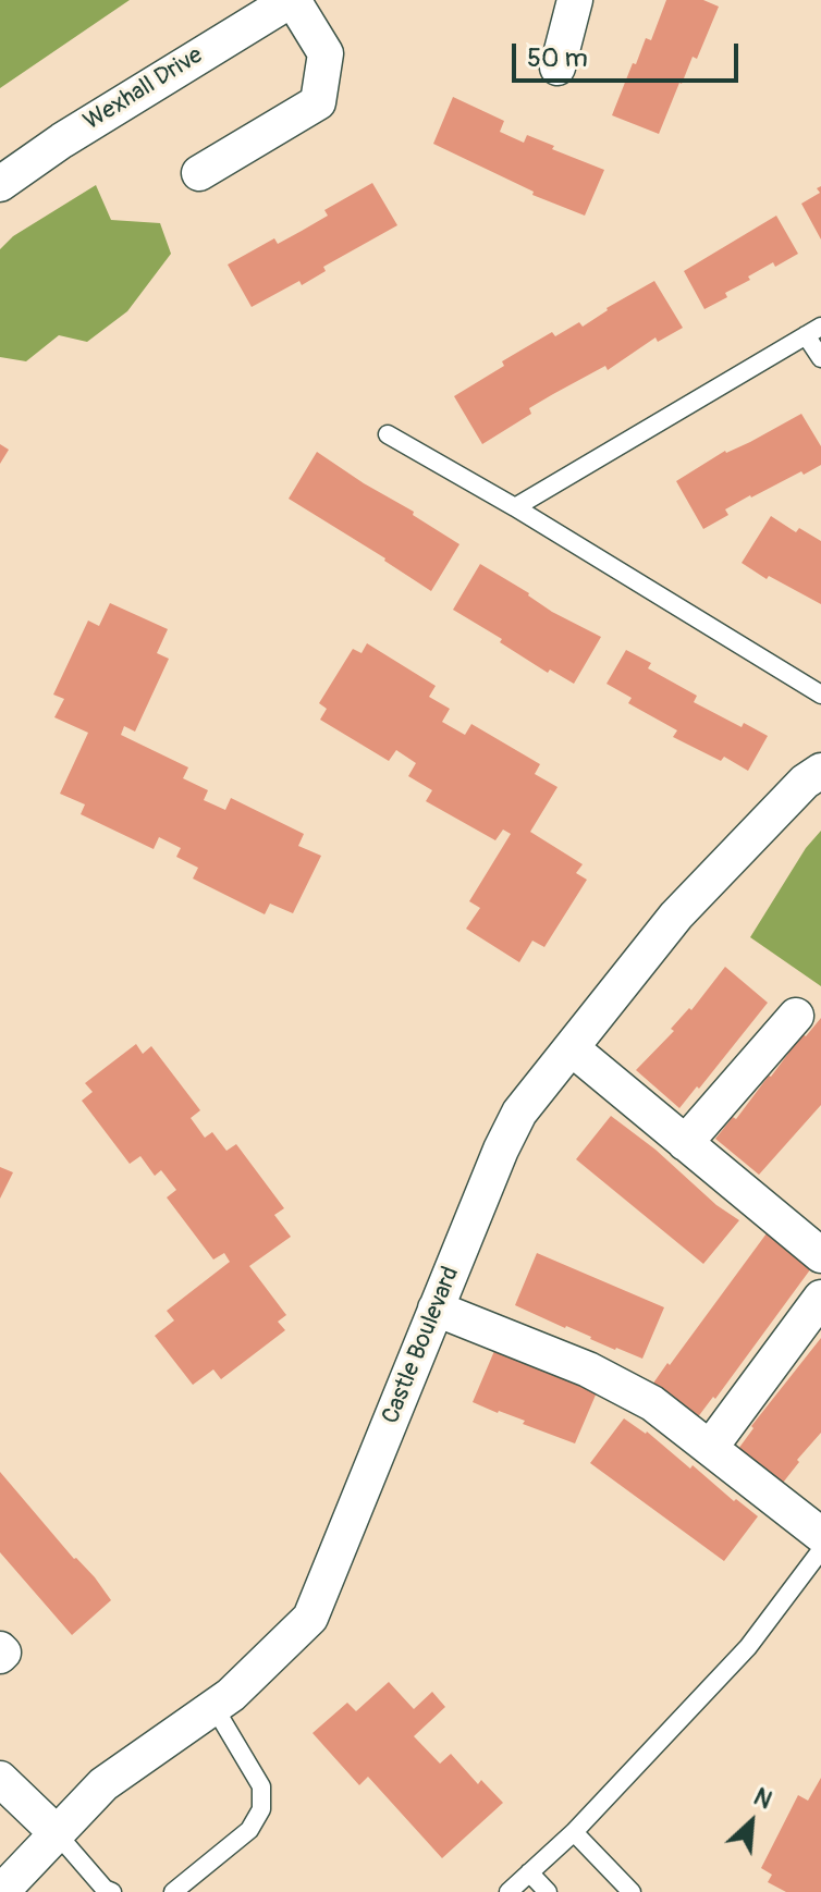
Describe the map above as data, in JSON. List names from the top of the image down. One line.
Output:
{"streets":{"street":["Wexhall Drive","Castle Boulevard"]},"scale_bar":"50 m","north":"top right"}
